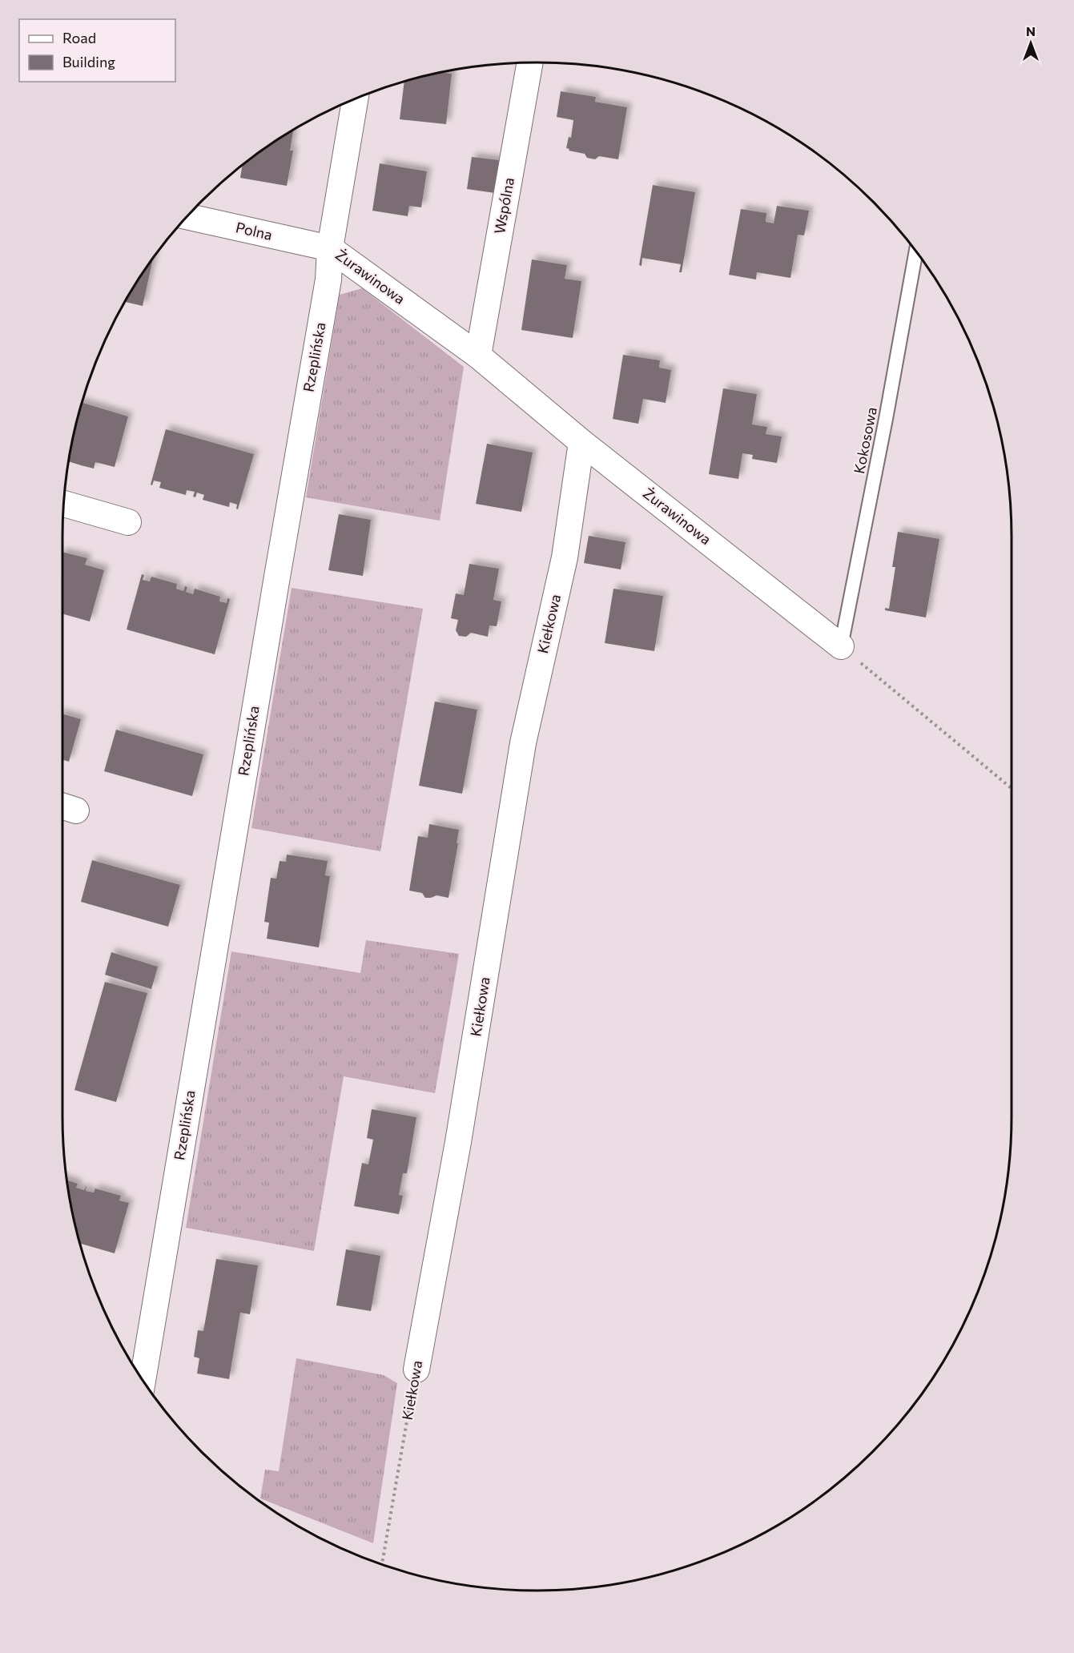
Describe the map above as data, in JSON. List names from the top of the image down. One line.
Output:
{"streets":{"street":["Wspólna","Polna","Żurawinowa","Rzeplińska","Kiełkowa"],"lane":["Kokosowa"]},"crossings":[["Wspólna","Żurawinowa"],["Polna","Żurawinowa"],["Polna","Rzeplińska"],["Żurawinowa","Rzeplińska"],["Żurawinowa","Kokosowa"],["Żurawinowa","Kiełkowa"]],"legend":["Road","Building"],"north":"top"}
